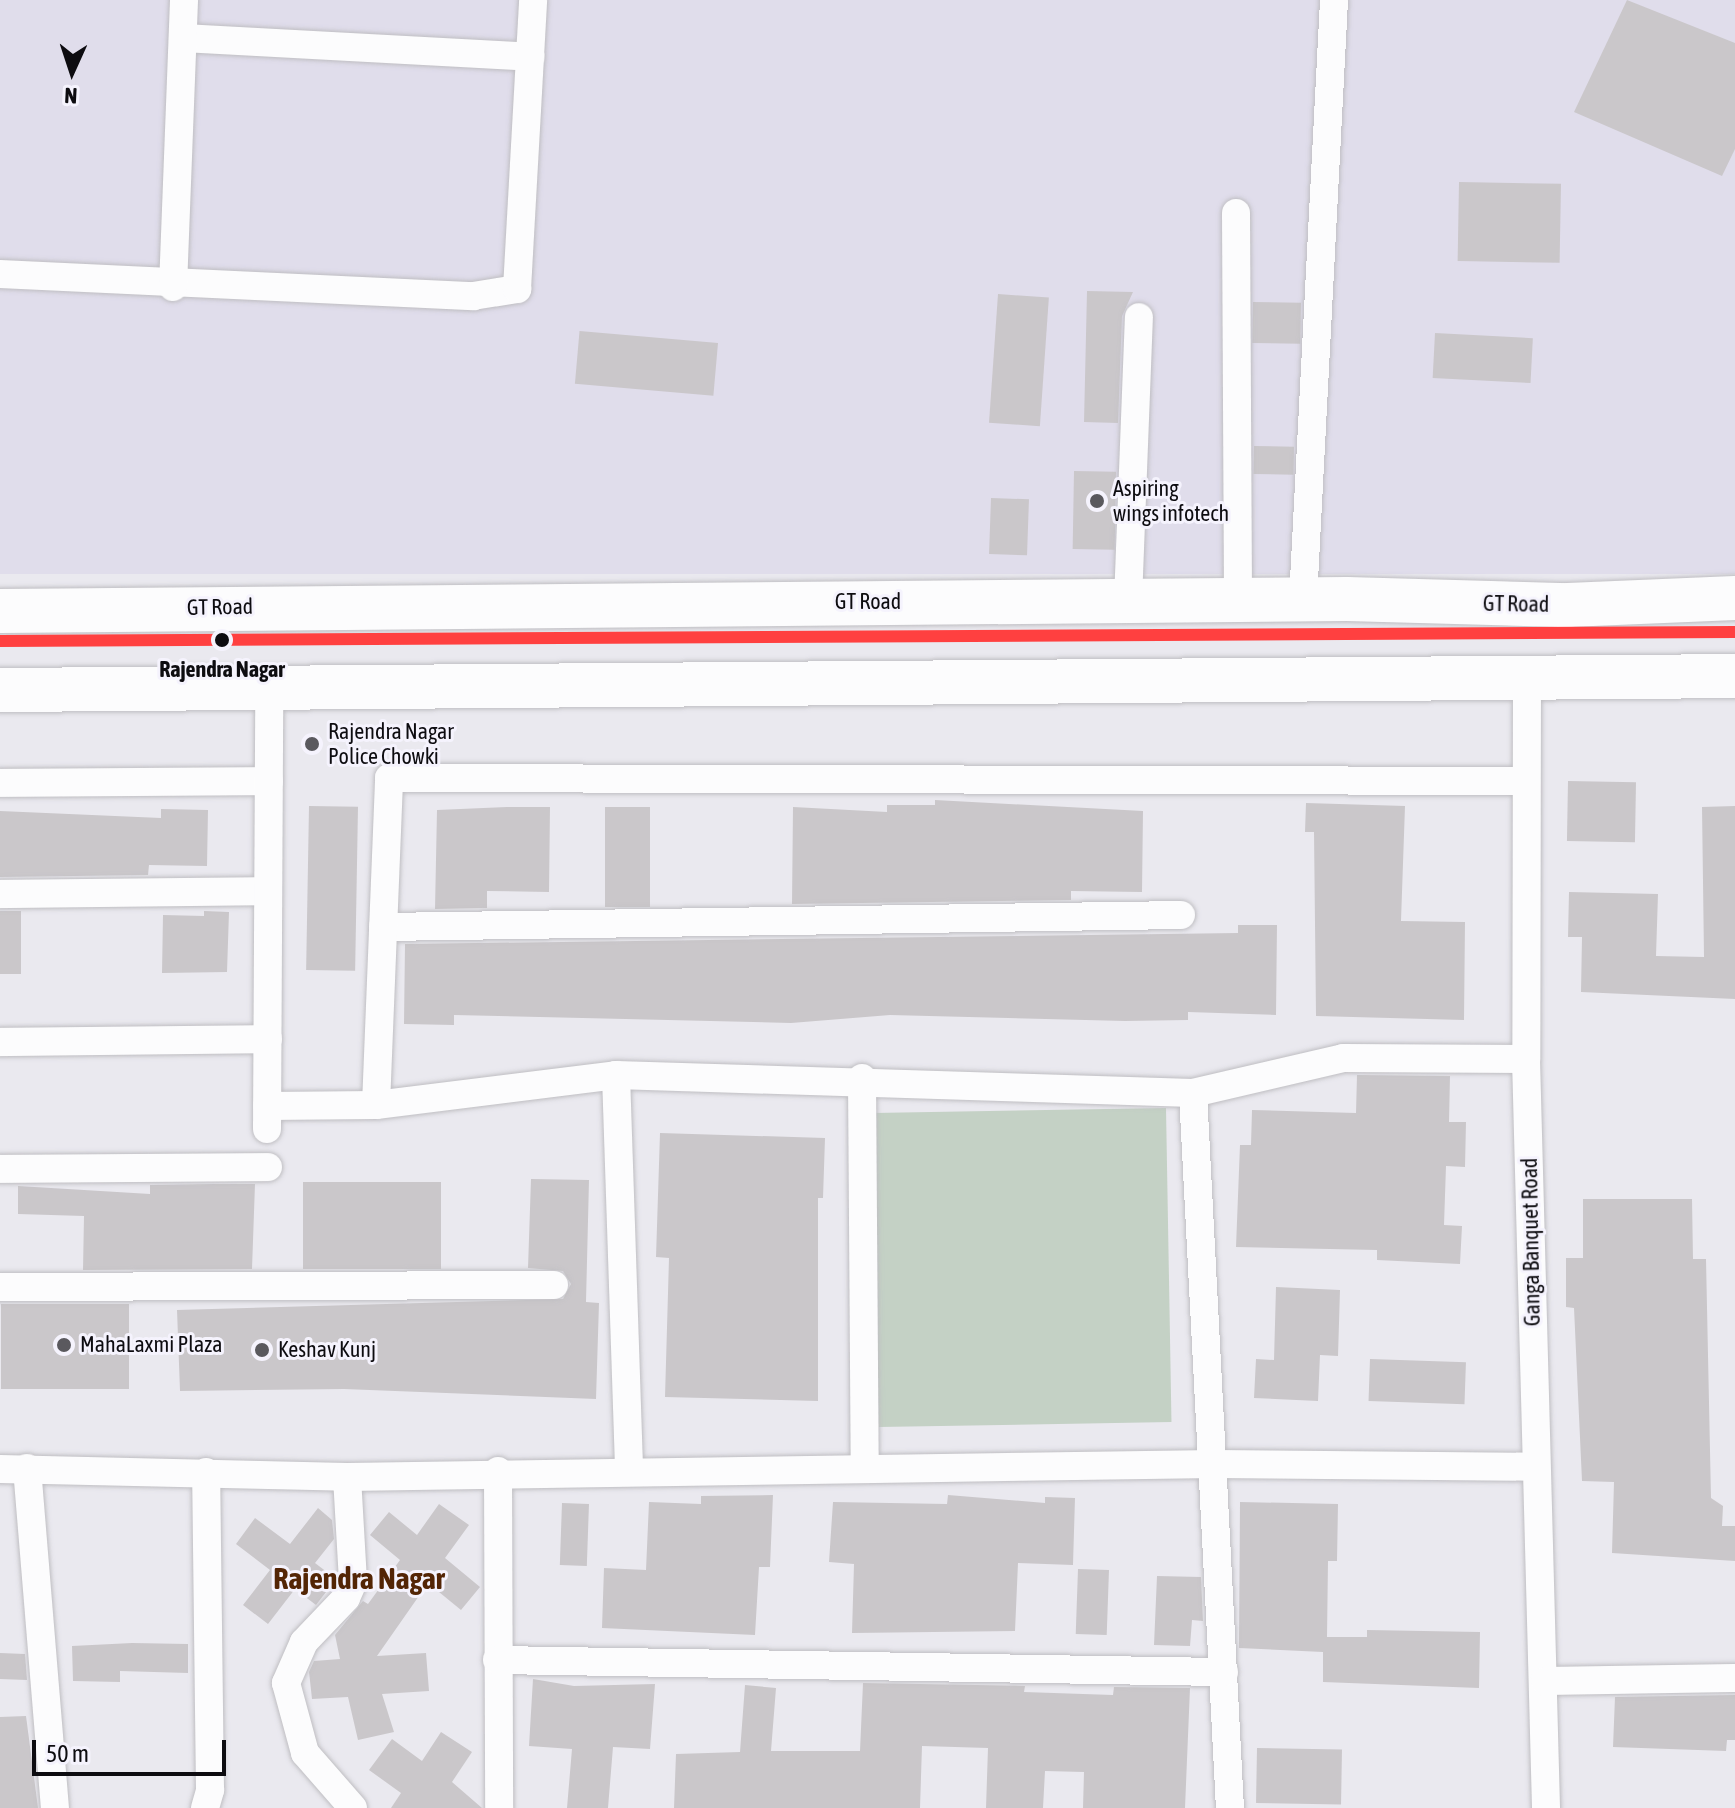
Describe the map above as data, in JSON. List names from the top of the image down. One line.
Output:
{"streets":{"highway":["GT Road"],"street":["Ganga Banquet Road"]},"districts":["Rajendra Nagar"],"places":["Aspiring wings infotech","Rajendra Nagar","Rajendra Nagar Police Chowki","MahaLaxmi Plaza","Keshav Kunj"],"scale_bar":"50 m","north":"bottom"}
